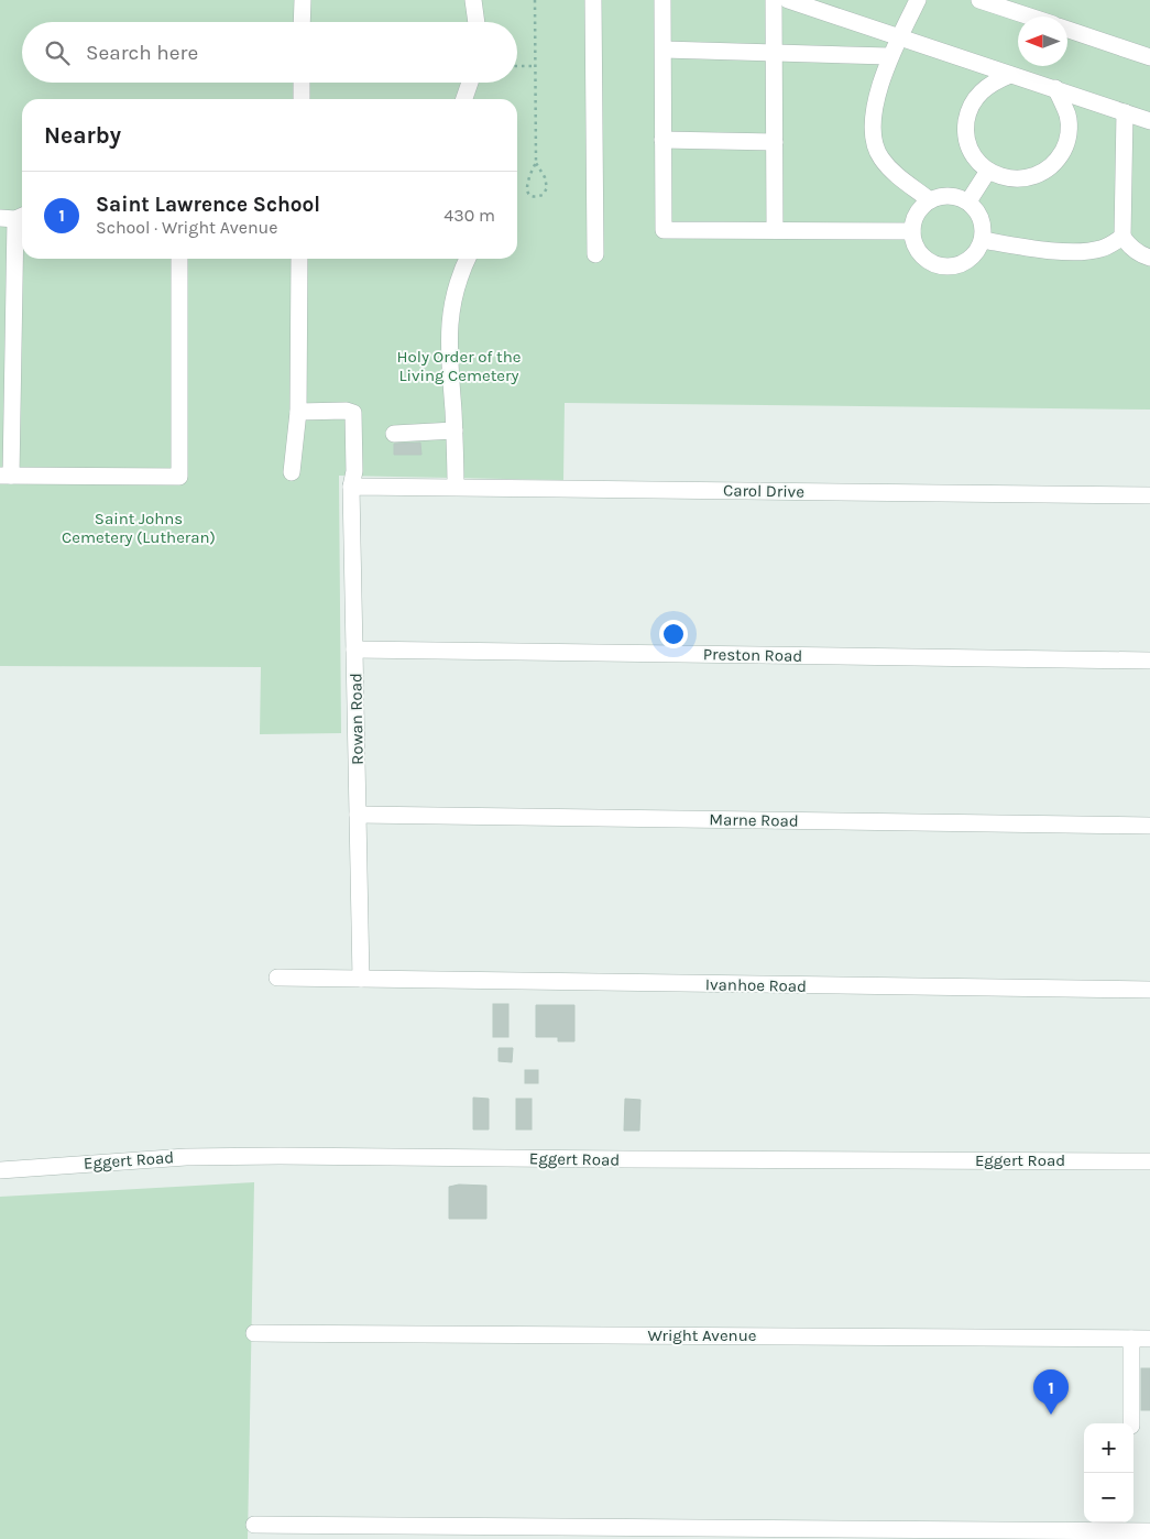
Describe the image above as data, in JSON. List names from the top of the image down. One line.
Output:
{"streets":{"street":["Carol Drive","Preston Road","Rowan Road","Marne Road","Ivanhoe Road","Eggert Road","Wright Avenue"]},"crossings":[["Carol Drive","Rowan Road"],["Preston Road","Rowan Road"],["Rowan Road","Marne Road"],["Rowan Road","Ivanhoe Road"]],"parks":["Holy Order of the Living Cemetery","Saint Johns Cemetery (Lutheran)"],"north":"left","page":{"search":"Search here","heading":"Nearby","list":[{"mark":"1","name":"Saint Lawrence School","note":"School · Wright Avenue","value":"430 m"}],"pins":"1","map_buttons":["+","−"]}}
